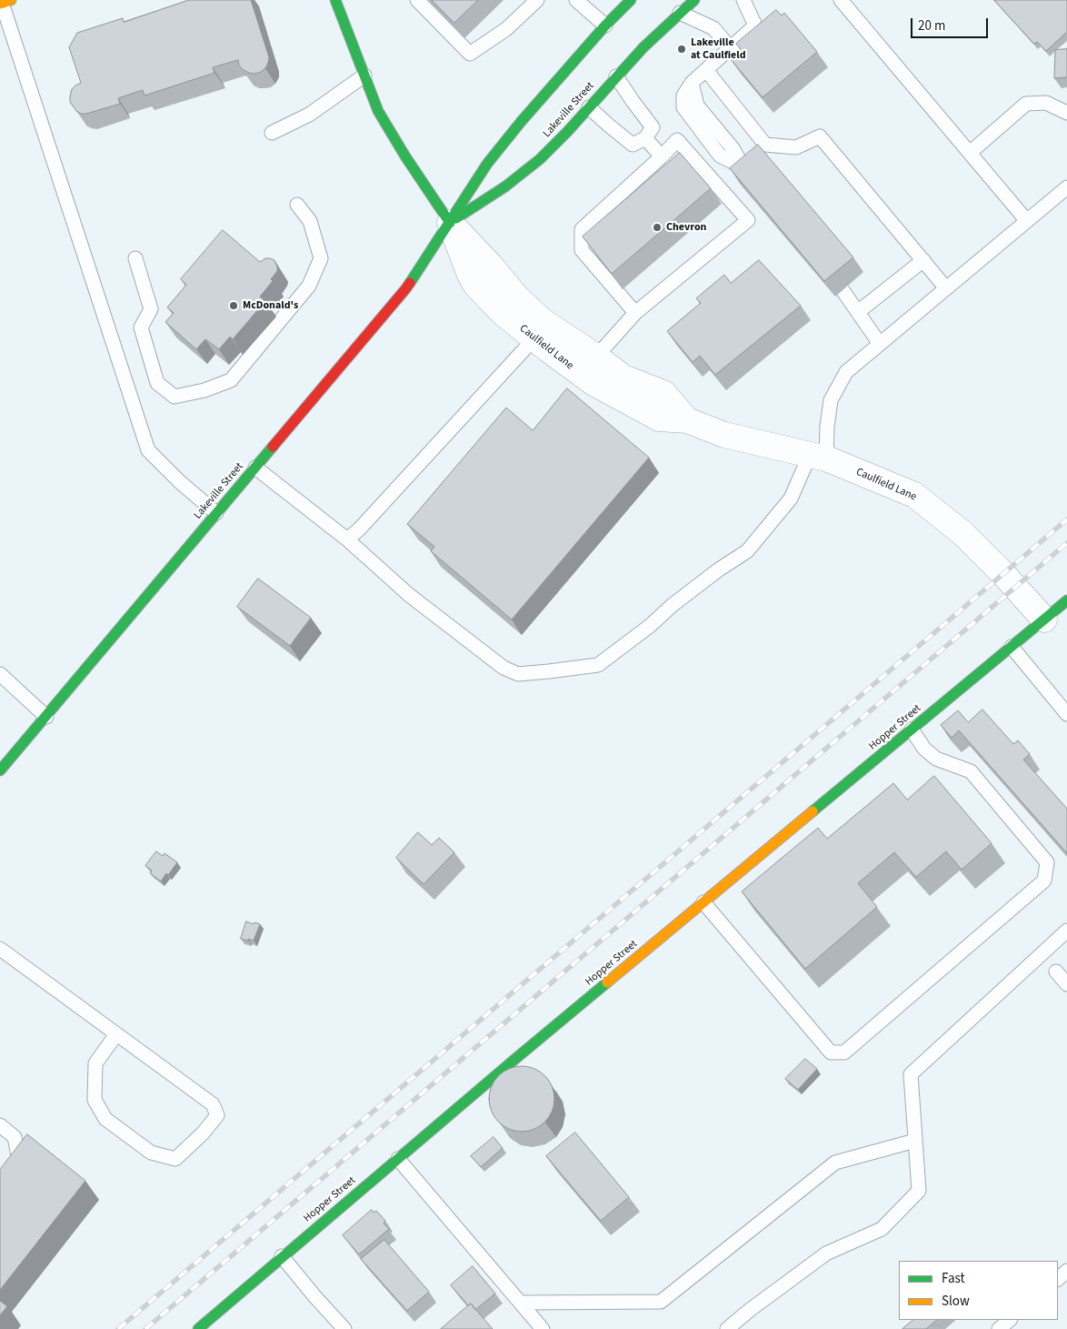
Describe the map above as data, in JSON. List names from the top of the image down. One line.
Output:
{"streets":{"main road":["Lakeville Street","Caulfield Lane","Hopper Street"]},"crossings":[["Lakeville Street","Caulfield Lane"],["Caulfield Lane","Hopper Street"]],"places":["Lakeville at Caulfield","Chevron","McDonald's"],"legend":["Fast","Slow"],"scale_bar":"20 m"}
